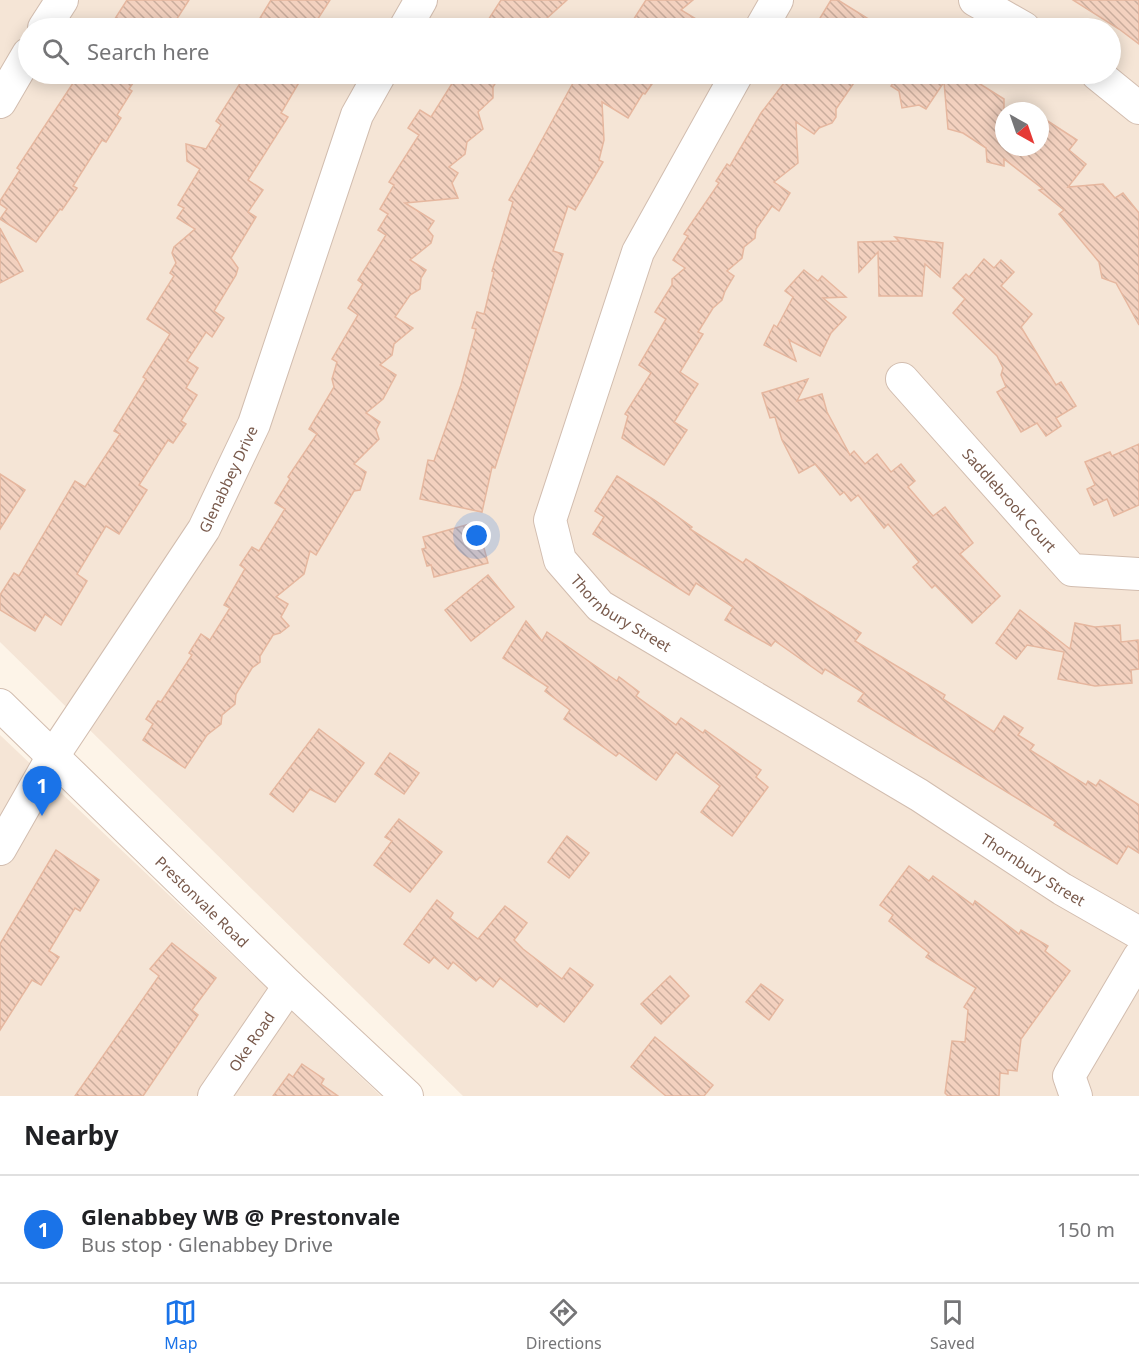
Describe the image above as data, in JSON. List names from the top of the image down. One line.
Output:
{"streets":{"street":["Glenabbey Drive","Saddlebrook Court","Thornbury Street","Prestonvale Road","Oke Road"]},"crossings":[["Glenabbey Drive","Prestonvale Road"],["Prestonvale Road","Oke Road"]],"north":"bottom right","page":{"search":"Search here","pins":"1","heading":"Nearby","list":[{"mark":"1","name":"Glenabbey WB @ Prestonvale","note":"Bus stop · Glenabbey Drive","value":"150 m"}],"nav":["Map","Directions","Saved"]}}
